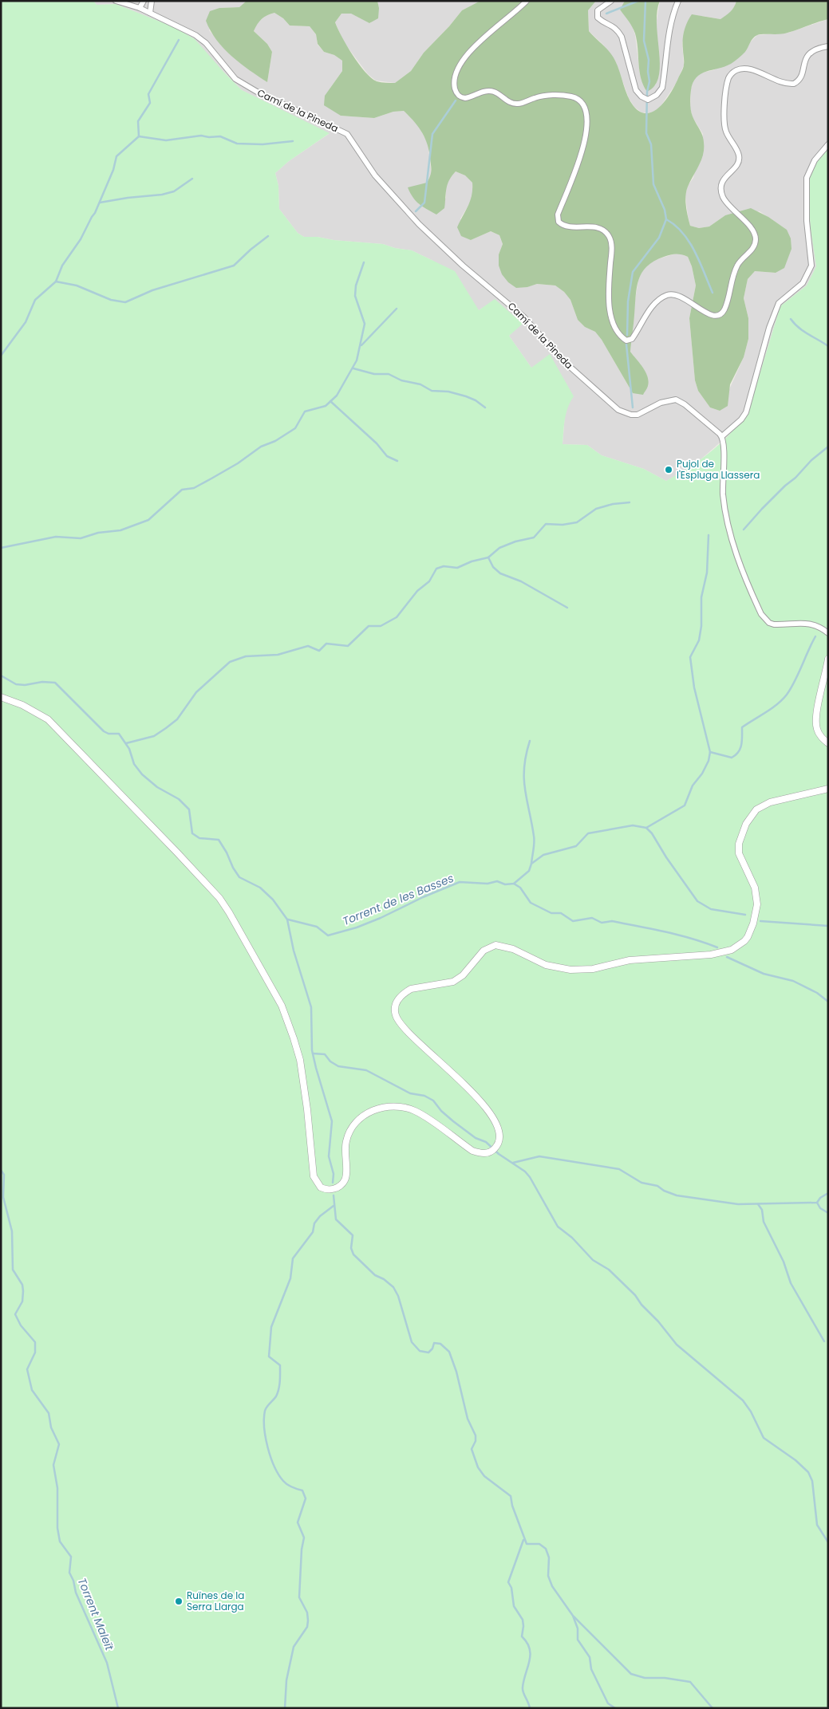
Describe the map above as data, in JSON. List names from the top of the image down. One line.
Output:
{"streets":{"street":["Camí de la Pineda"]},"water":["Torrent de les Basses","Torrent Maleït"],"places":["Pujol de l'Espluga Llassera","Ruïnes de la Serra Llarga"]}
